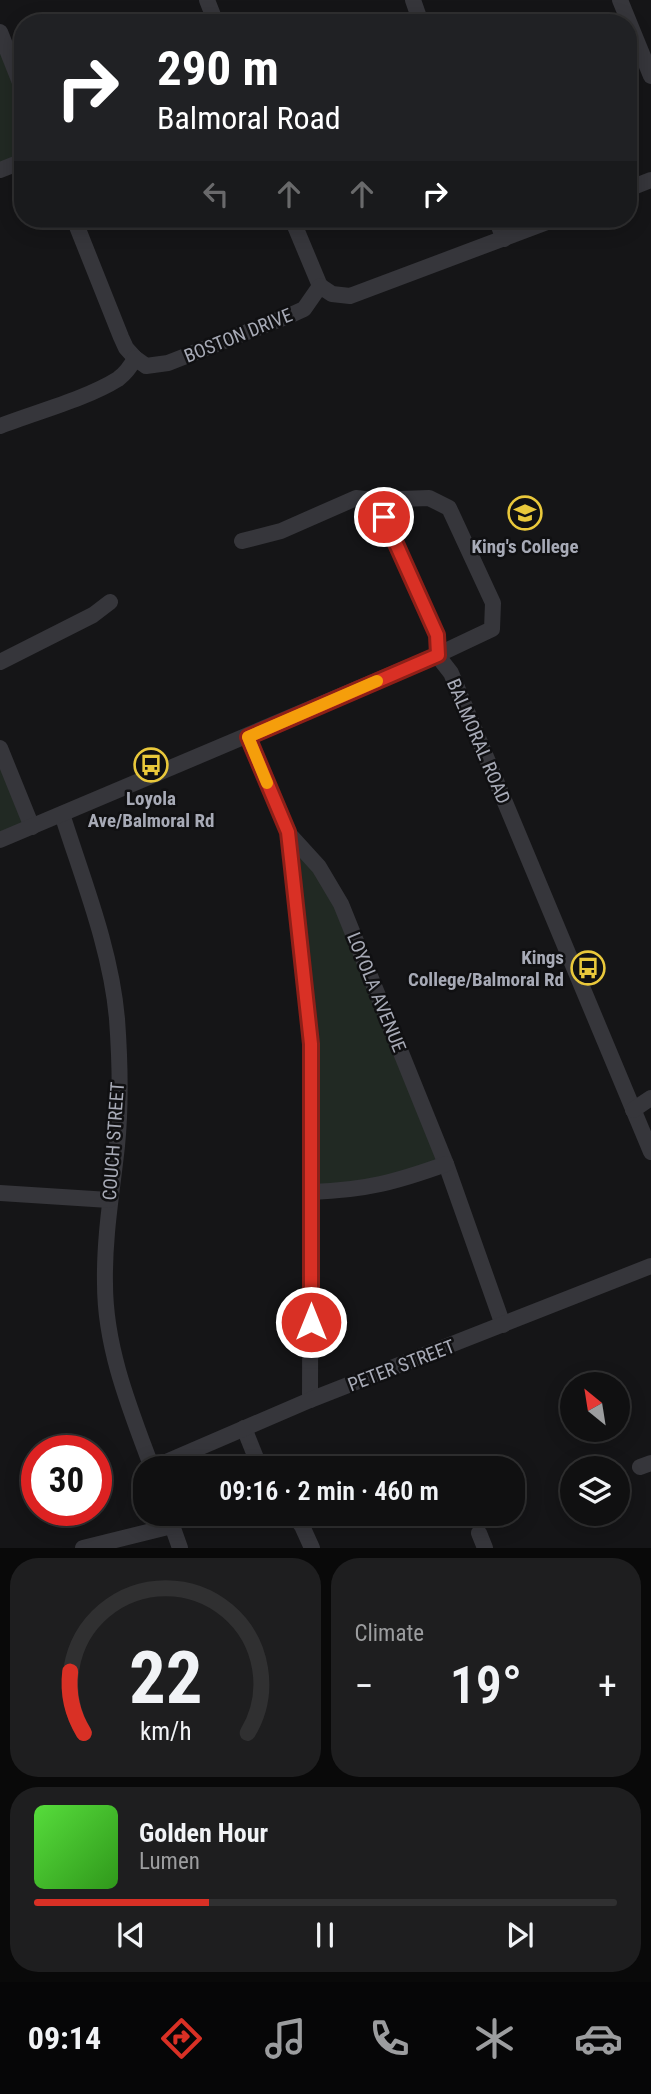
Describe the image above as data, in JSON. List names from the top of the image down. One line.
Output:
{"streets":{"street":["BOSTON DRIVE","BALMORAL ROAD","LOYOLA AVENUE","COUCH STREET","PETER STREET"]},"crossings":[["BALMORAL ROAD","LOYOLA AVENUE"],["BALMORAL ROAD","COUCH STREET"],["LOYOLA AVENUE","PETER STREET"]],"places":{"school or university":["King's College"],"bus stop":["Loyola Ave/Balmoral Rd","Kings College/Balmoral Rd"]},"north":"top left","page":{"turn":["290 m","Balmoral Road"],"limit":"30","trip":"09:16 · 2 min · 460 m","tile":"Climate","heat":["−","19°","+"],"song":["Golden Hour","Lumen"],"tabs":"09:14","gauge":["22","km/h"]}}
